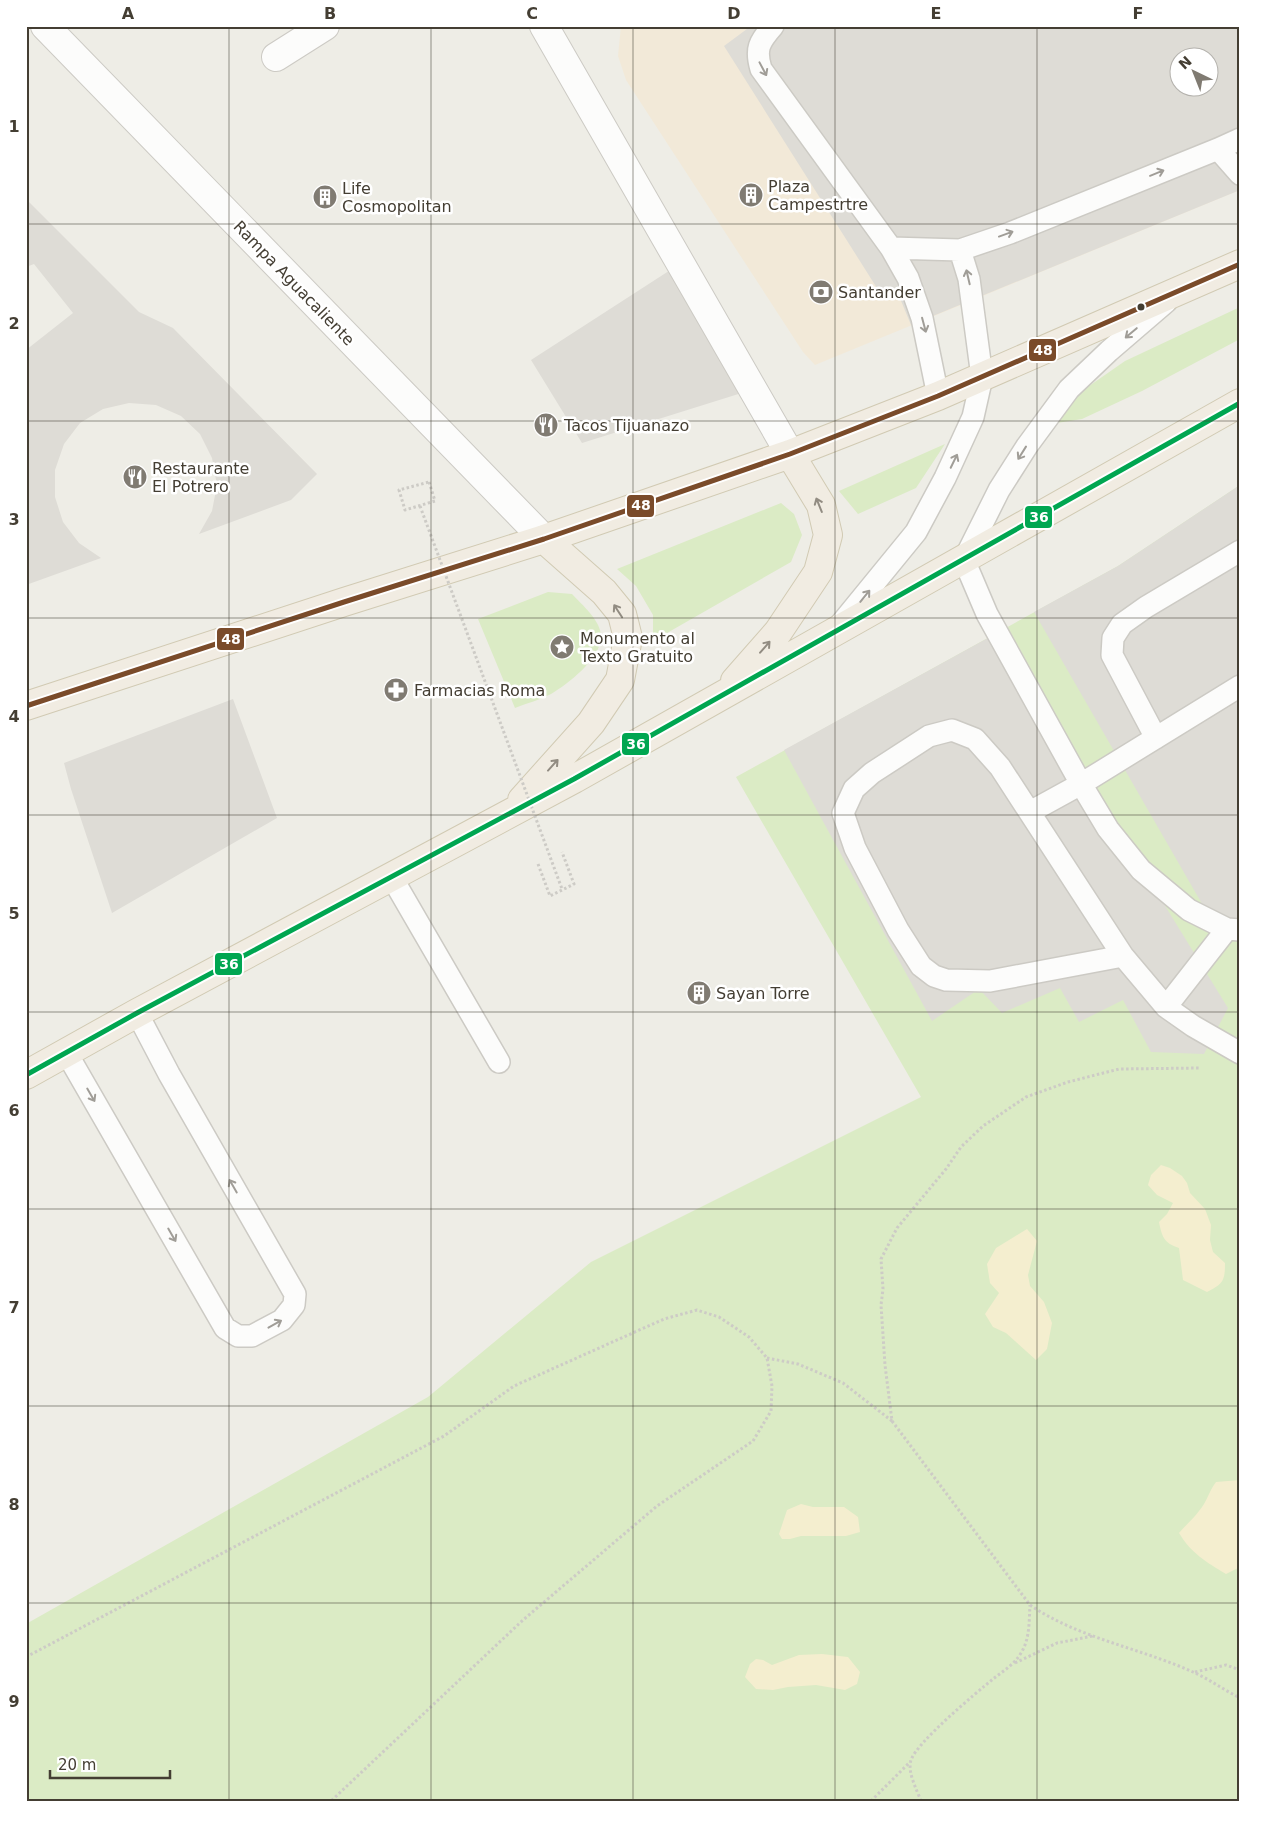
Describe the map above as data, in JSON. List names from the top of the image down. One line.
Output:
{"streets":{"street":["Rampa Aguacaliente"]},"places":{"building":["Plaza Campestrtre","Life Cosmopolitan","Sayan Torre"],"bank":["Santander"],"restaurant":["Tacos Tijuanazo","Restaurante El Potrero"],"place":["Monumento al Texto Gratuito"],"pharmacy":["Farmacias Roma"]},"lines":["transit line 48","transit line 36"],"scale_bar":"20 m","north":"top left","grid":{"columns":["A","B","C","D","E","F"],"rows":["1","2","3","4","5","6","7","8","9"]}}
